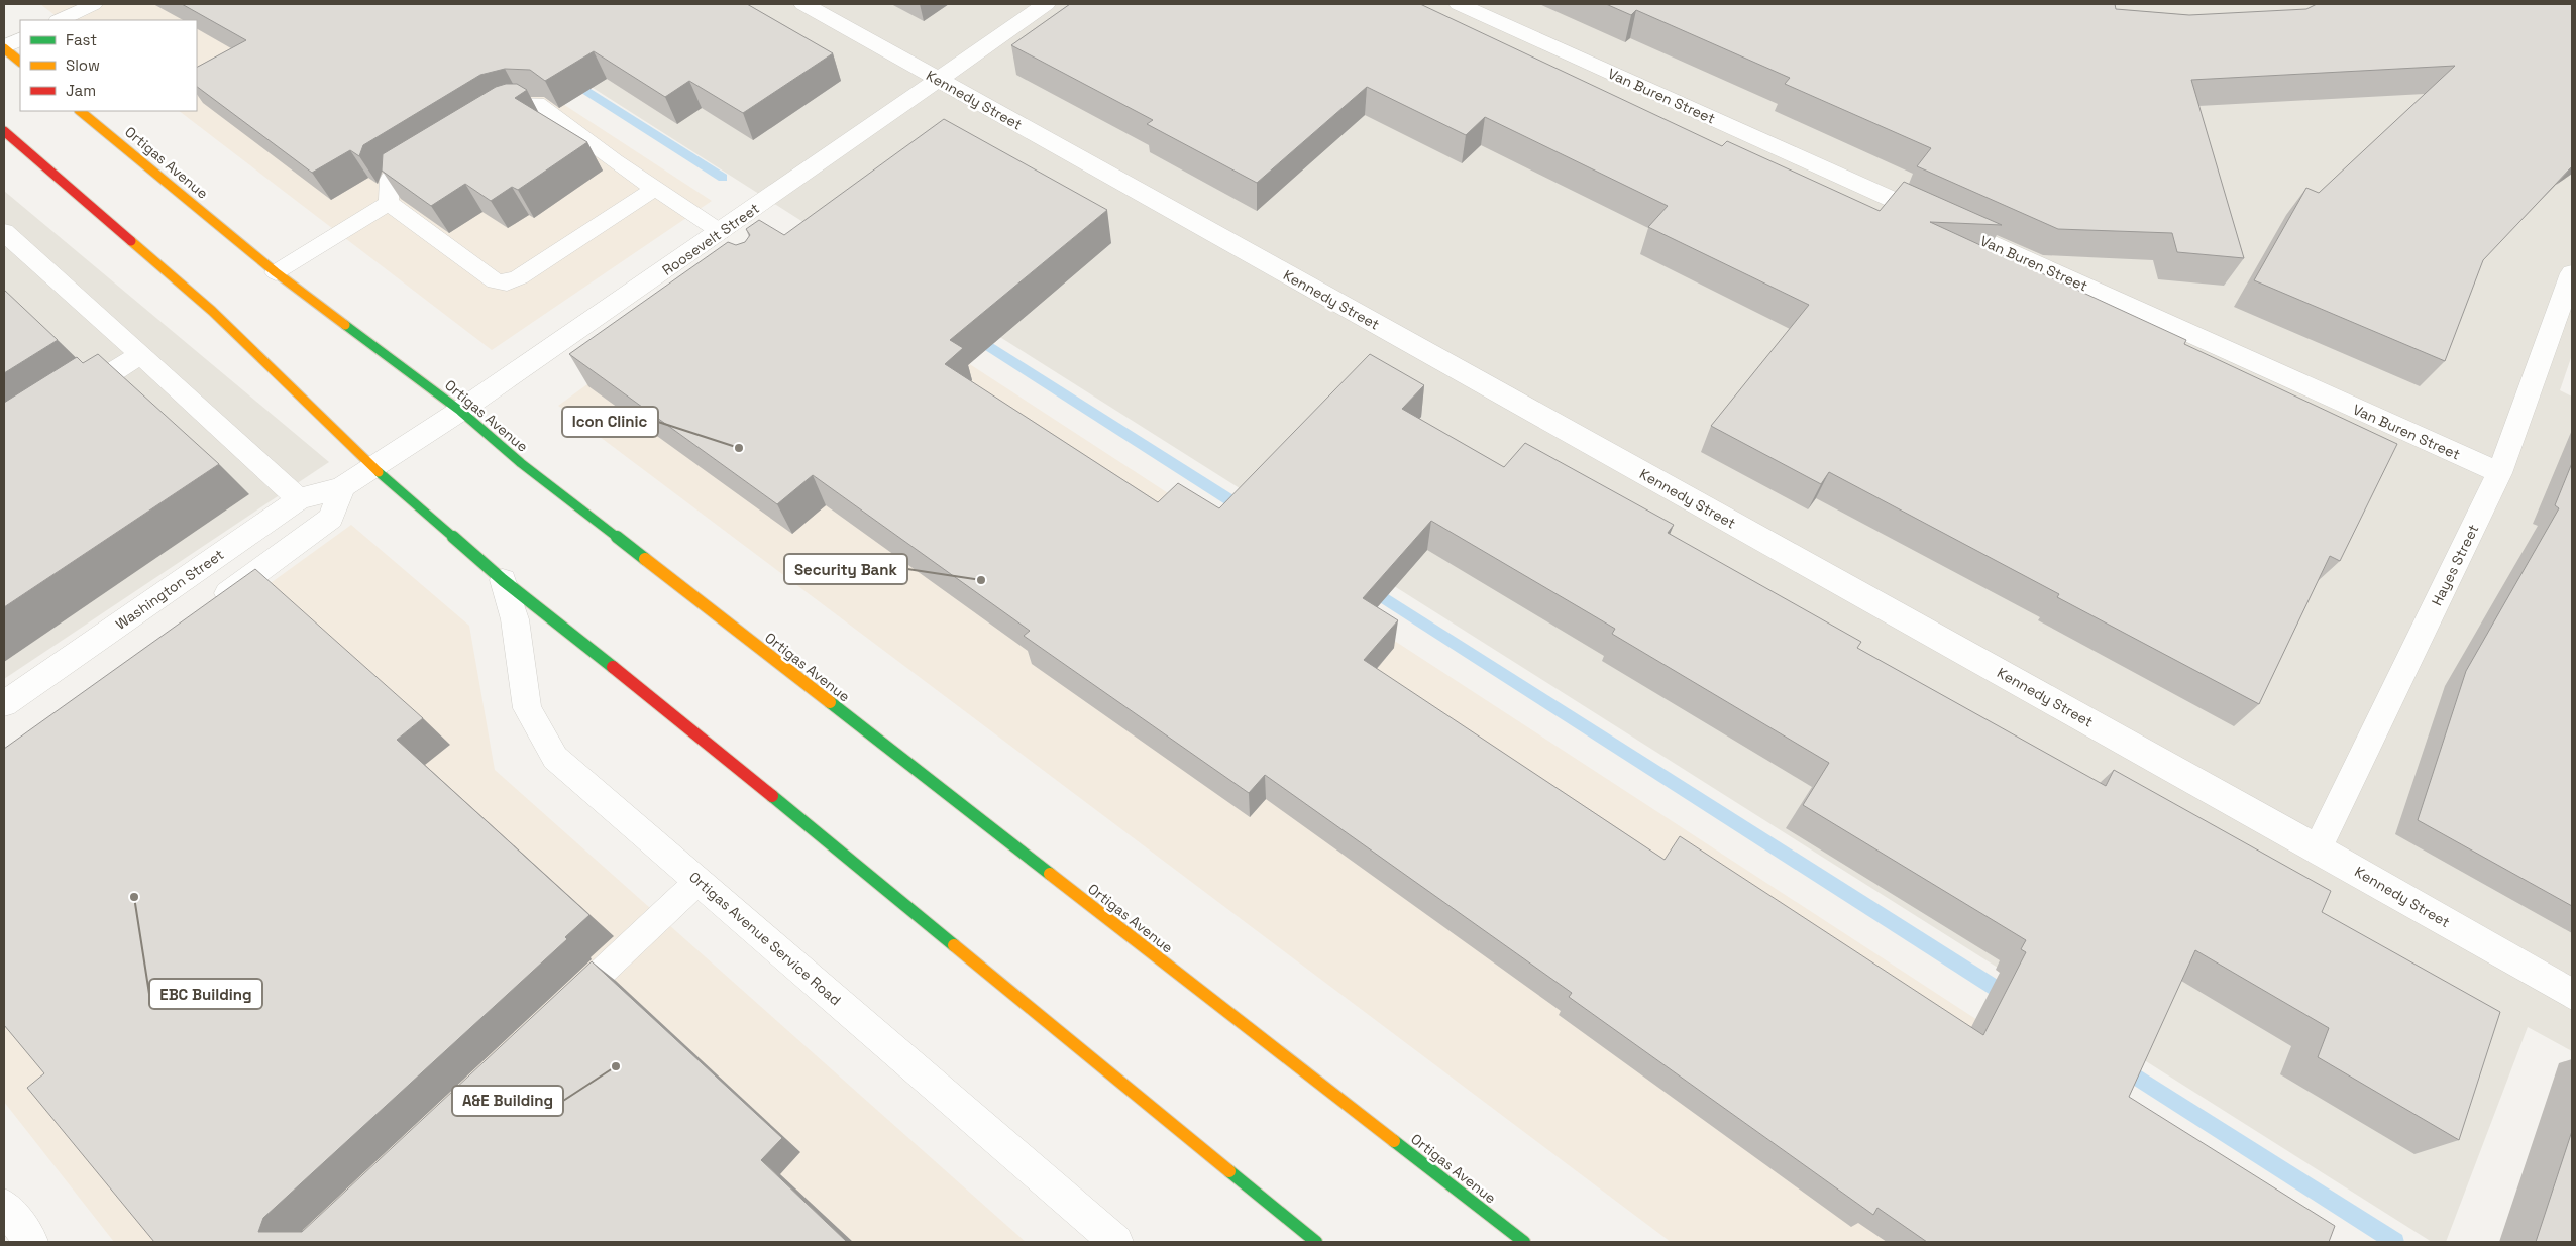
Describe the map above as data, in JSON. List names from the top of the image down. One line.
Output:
{"streets":{"main road":["Ortigas Avenue"],"street":["Van Buren Street","Kennedy Street","Roosevelt Street","Hayes Street","Washington Street","Ortigas Avenue Service Road"]},"crossings":[["Van Buren Street","Hayes Street"],["Kennedy Street","Roosevelt Street"],["Kennedy Street","Hayes Street"],["Ortigas Avenue","Roosevelt Street"],["Roosevelt Street","Washington Street"]],"places":["Icon Clinic","Security Bank","EBC Building","A&E Building"],"legend":["Fast","Slow","Jam"]}
